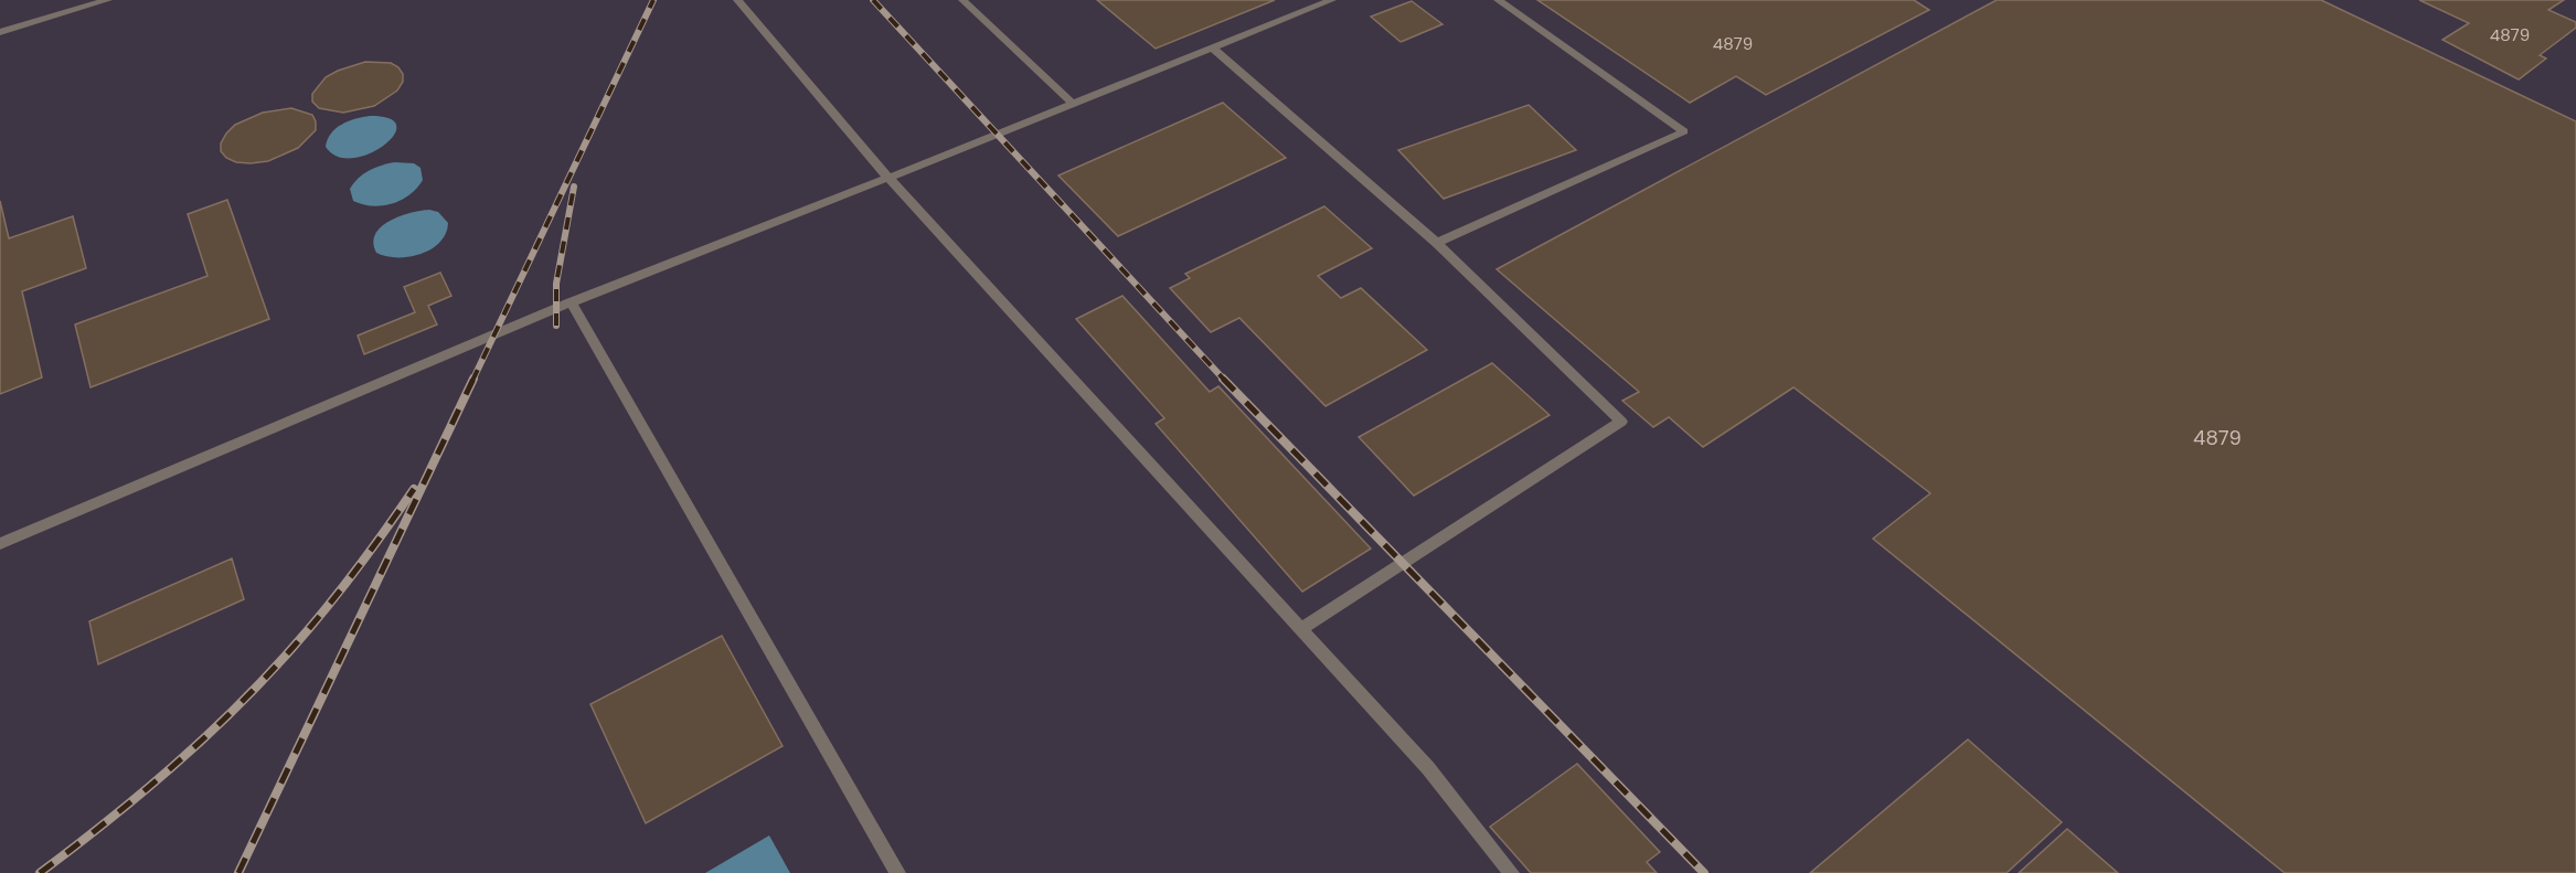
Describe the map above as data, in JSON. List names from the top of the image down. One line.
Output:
{"house_numbers":["4879","4879","4879"]}
